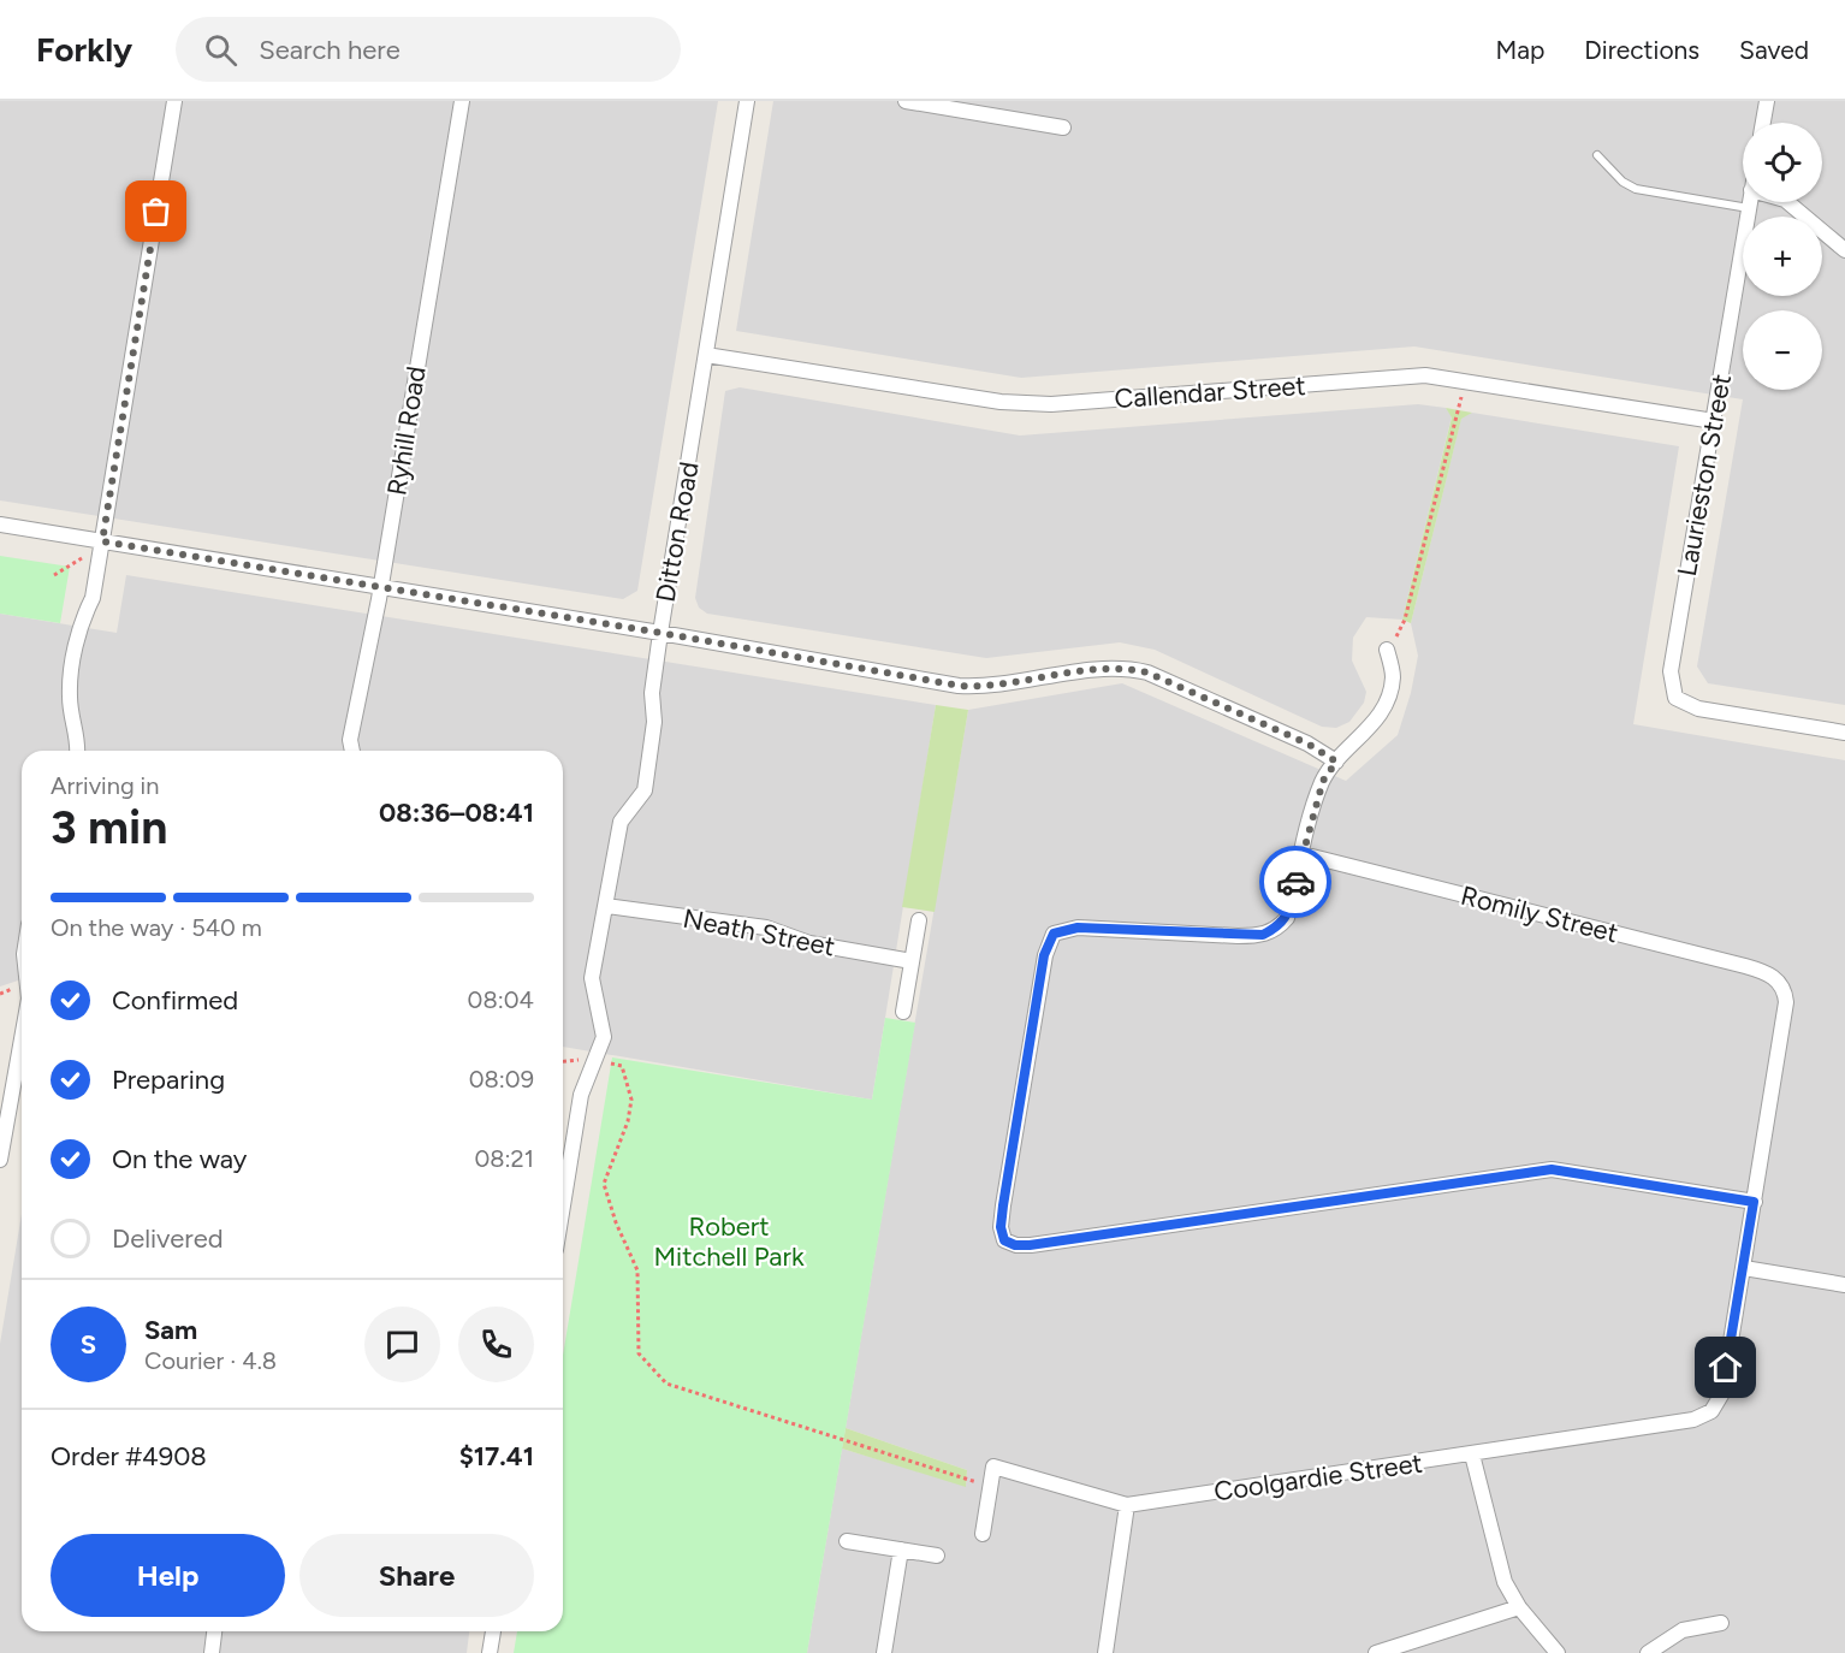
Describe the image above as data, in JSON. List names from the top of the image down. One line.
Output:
{"streets":{"street":["Callendar Street","Ryhill Road","Laurieston Street","Ditton Road","Romily Street","Neath Street","Coolgardie Street"]},"crossings":[["Callendar Street","Laurieston Street"],["Callendar Street","Ditton Road"],["Ditton Road","Neath Street"]],"parks":["Robert Mitchell Park"],"page":{"header":"Forkly","search":"Search here","nav":["Map","Directions","Saved"],"map_buttons":["+","−"],"heading":["3 min","Arriving in","08:36–08:41"],"panel":["Sam","Courier · 4.8","Order #4908","$17.41"],"bar":"On the way · 540 m","list":[["Confirmed","08:04"],["Preparing","08:09"],["On the way","08:21"],"Delivered"],"round":"S","buttons":["Help","Share"]}}
